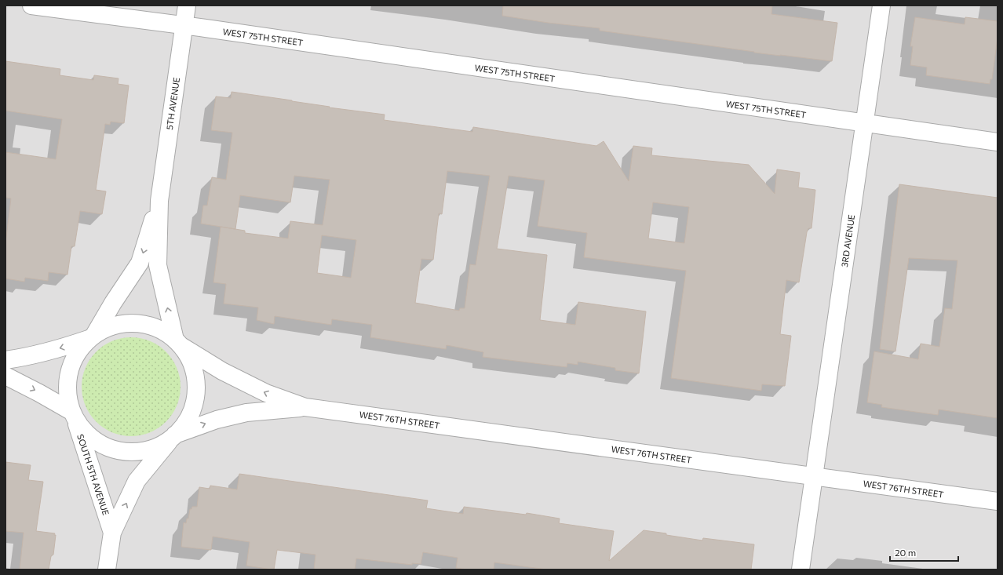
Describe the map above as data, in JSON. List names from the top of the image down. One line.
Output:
{"streets":{"street":["WEST 75TH STREET","5TH AVENUE","3RD AVENUE","WEST 76TH STREET","SOUTH 5TH AVENUE"]},"crossings":[["WEST 75TH STREET","5TH AVENUE"],["WEST 75TH STREET","3RD AVENUE"],["5TH AVENUE","WEST 76TH STREET"],["5TH AVENUE","SOUTH 5TH AVENUE"],["3RD AVENUE","WEST 76TH STREET"],["WEST 76TH STREET","SOUTH 5TH AVENUE"]],"scale_bar":"20 m"}
